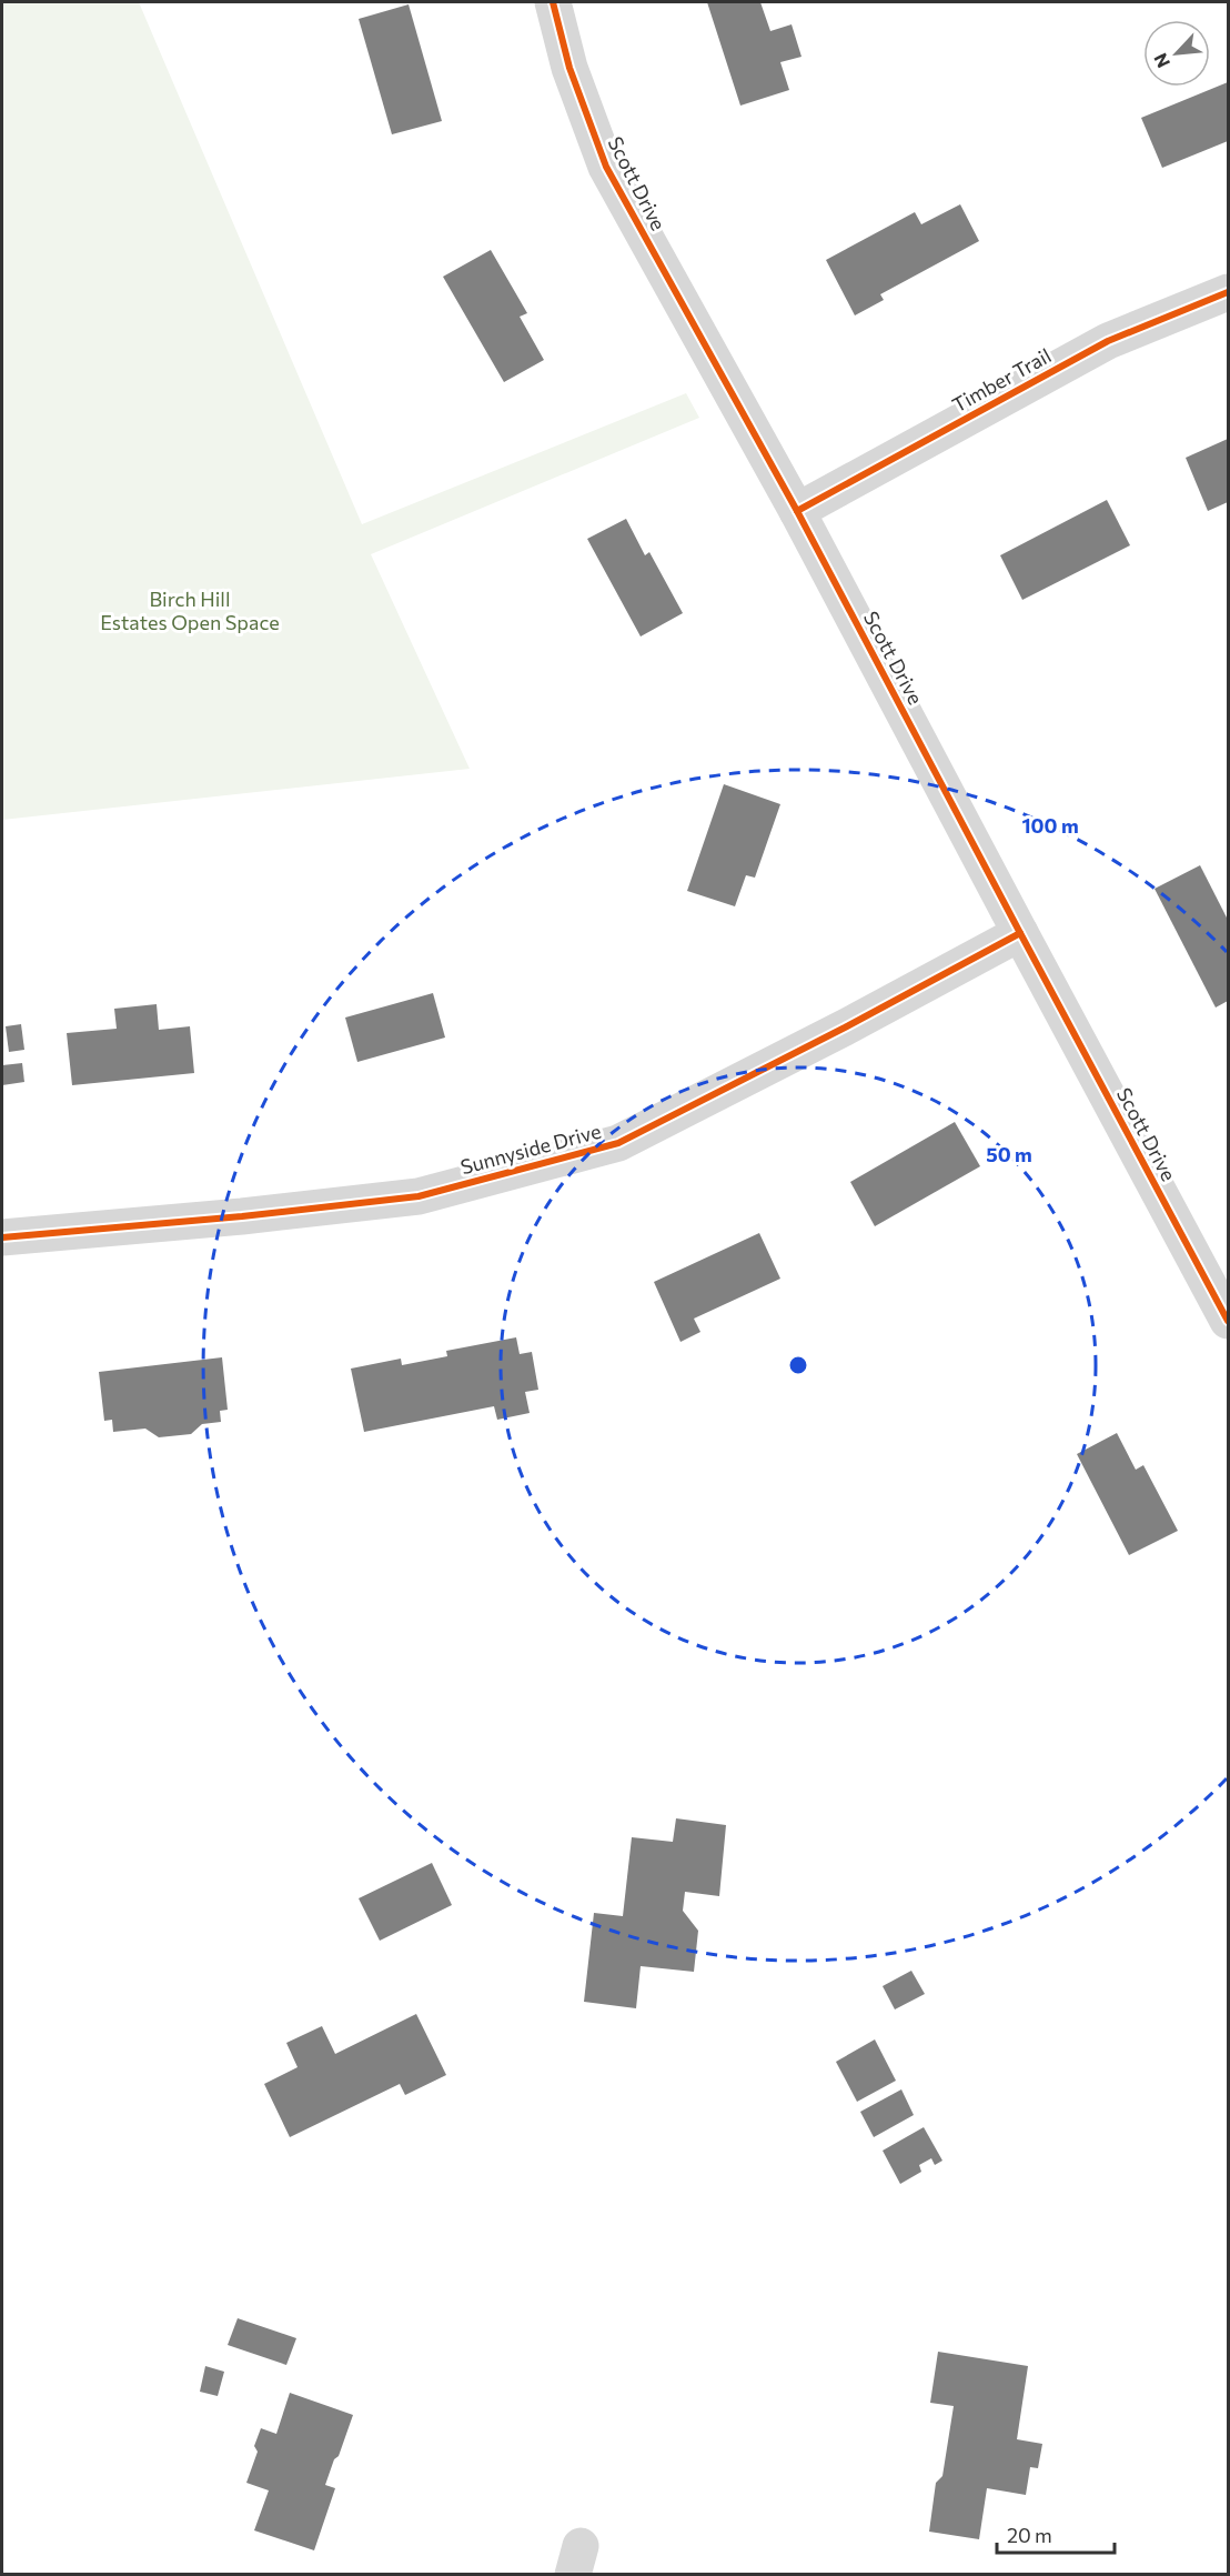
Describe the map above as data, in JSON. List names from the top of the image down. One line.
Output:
{"streets":{"street":["Scott Drive","Timber Trail","Sunnyside Drive"]},"crossings":[["Scott Drive","Timber Trail"],["Scott Drive","Sunnyside Drive"]],"parks":["Birch Hill Estates Open Space"],"scale_bar":"20 m","north":"bottom left","rings":["100 m","50 m"]}
